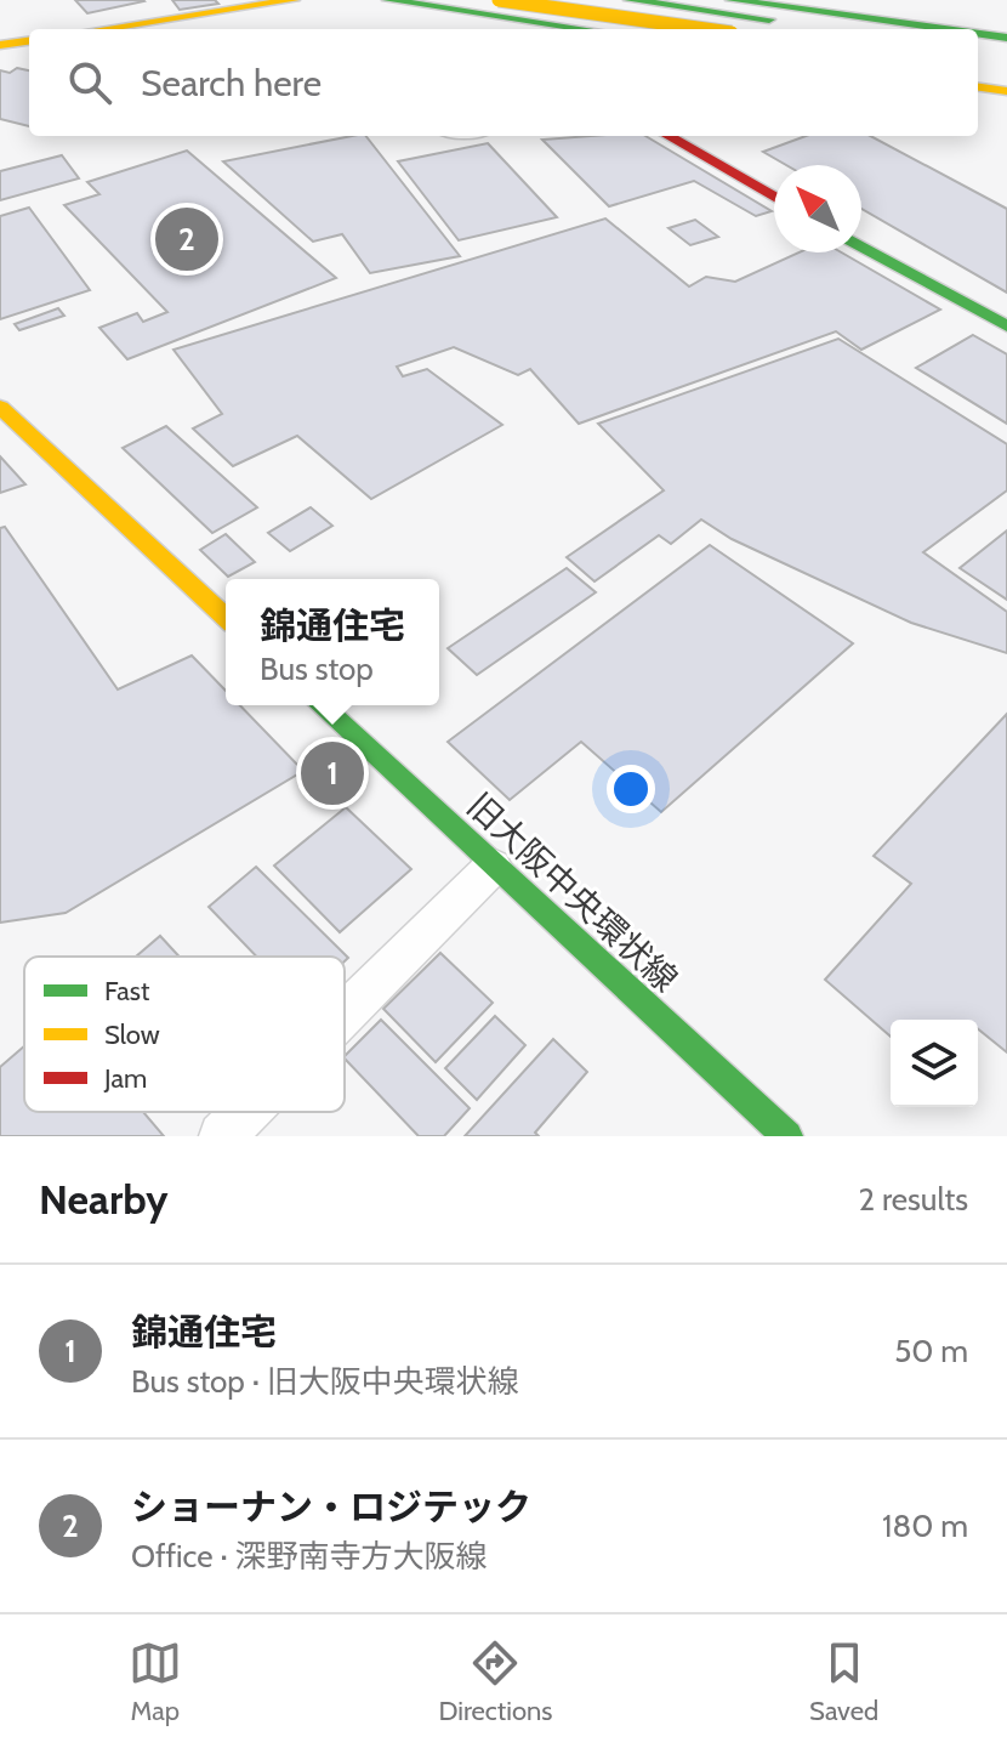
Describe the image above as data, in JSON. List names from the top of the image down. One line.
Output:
{"streets":{"main road":["旧大阪中央環状線"]},"legend":["Fast","Slow","Jam"],"north":"top left","page":{"search":"Search here","pins":["2","1"],"popup":["錦通住宅","Bus stop"],"heading":["Nearby","2 results"],"list":[{"mark":"1","name":"錦通住宅","note":"Bus stop · 旧大阪中央環状線","value":"50 m"},{"mark":"2","name":"ショーナン・ロジテック","note":"Office · 深野南寺方大阪線","value":"180 m"}],"nav":["Map","Directions","Saved"]}}
